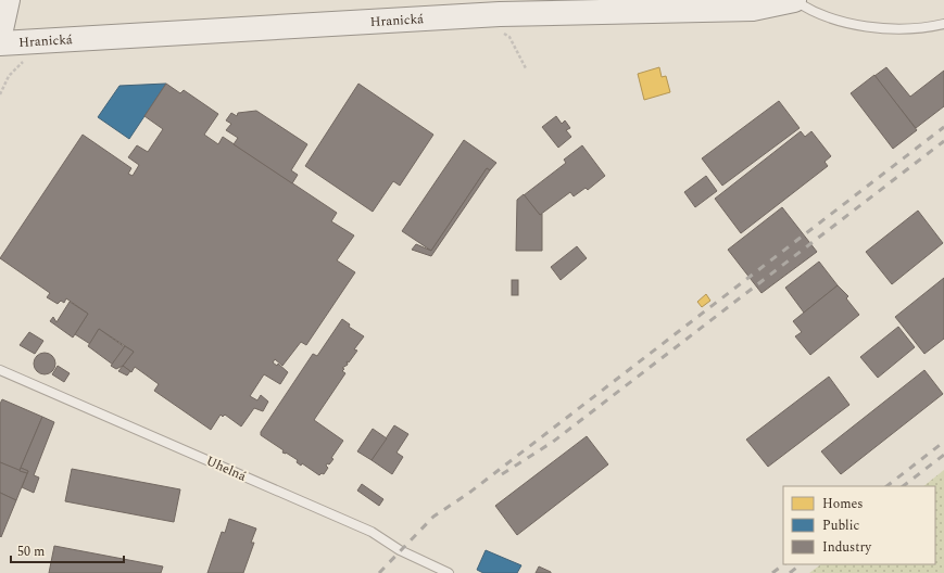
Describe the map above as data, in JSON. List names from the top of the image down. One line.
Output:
{"streets":{"street":["Hranická"],"lane":["Uhelná"]},"legend":["Homes","Public","Industry"],"scale_bar":"50 m"}
